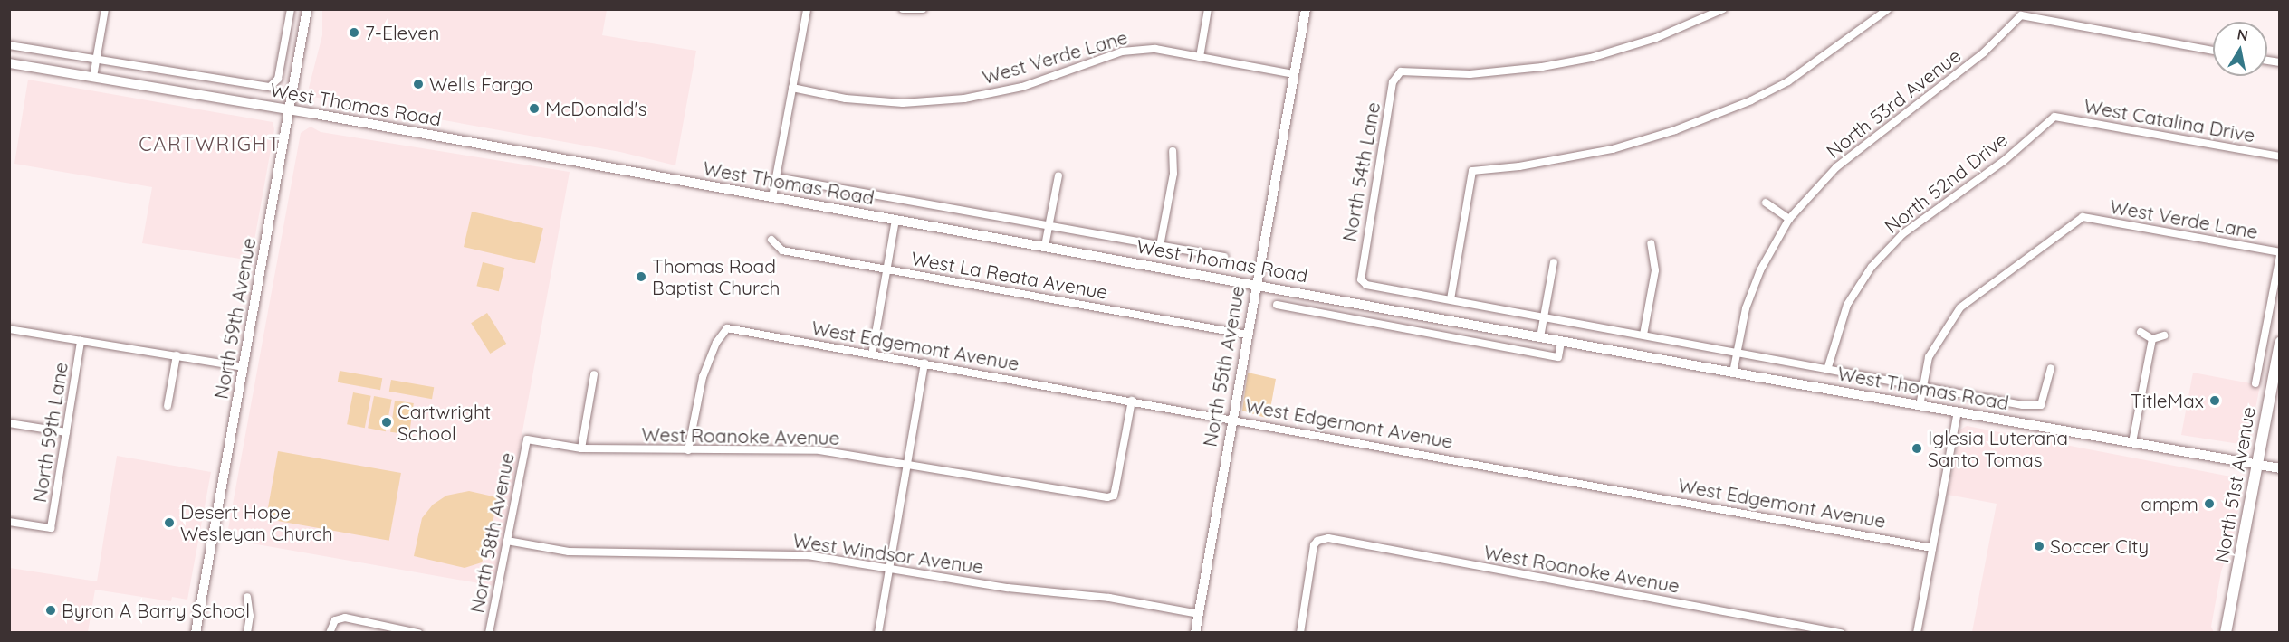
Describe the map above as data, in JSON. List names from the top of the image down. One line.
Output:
{"streets":{"main road":["West Thomas Road","North 59th Avenue","North 55th Avenue","North 51st Avenue"],"street":["West Verde Lane","North 53rd Avenue","West Catalina Drive","North 54th Lane","North 52nd Drive","West La Reata Avenue","West Edgemont Avenue","North 59th Lane","West Roanoke Avenue","North 58th Avenue","West Windsor Avenue"]},"crossings":[["West Verde Lane","West Thomas Road"],["West Verde Lane","North 55th Avenue"],["West Verde Lane","North 51st Avenue"],["North 53rd Avenue","West Thomas Road"],["West Thomas Road","North 54th Lane"],["West Thomas Road","North 52nd Drive"],["West Thomas Road","North 59th Avenue"],["West Thomas Road","North 55th Avenue"],["West Thomas Road","North 51st Avenue"],["West Catalina Drive","North 52nd Drive"],["West La Reata Avenue","North 55th Avenue"],["West Edgemont Avenue","North 55th Avenue"],["West Edgemont Avenue","West Roanoke Avenue"],["North 55th Avenue","West Windsor Avenue"],["West Roanoke Avenue","North 58th Avenue"],["North 58th Avenue","West Windsor Avenue"]],"districts":["CARTWRIGHT"],"places":["7-Eleven","Wells Fargo","McDonald's","Thomas Road Baptist Church","TitleMax","Cartwright School","Iglesia Luterana Santo Tomas","ampm","Desert Hope Wesleyan Church","Soccer City","Byron A Barry School"],"north":"top"}
